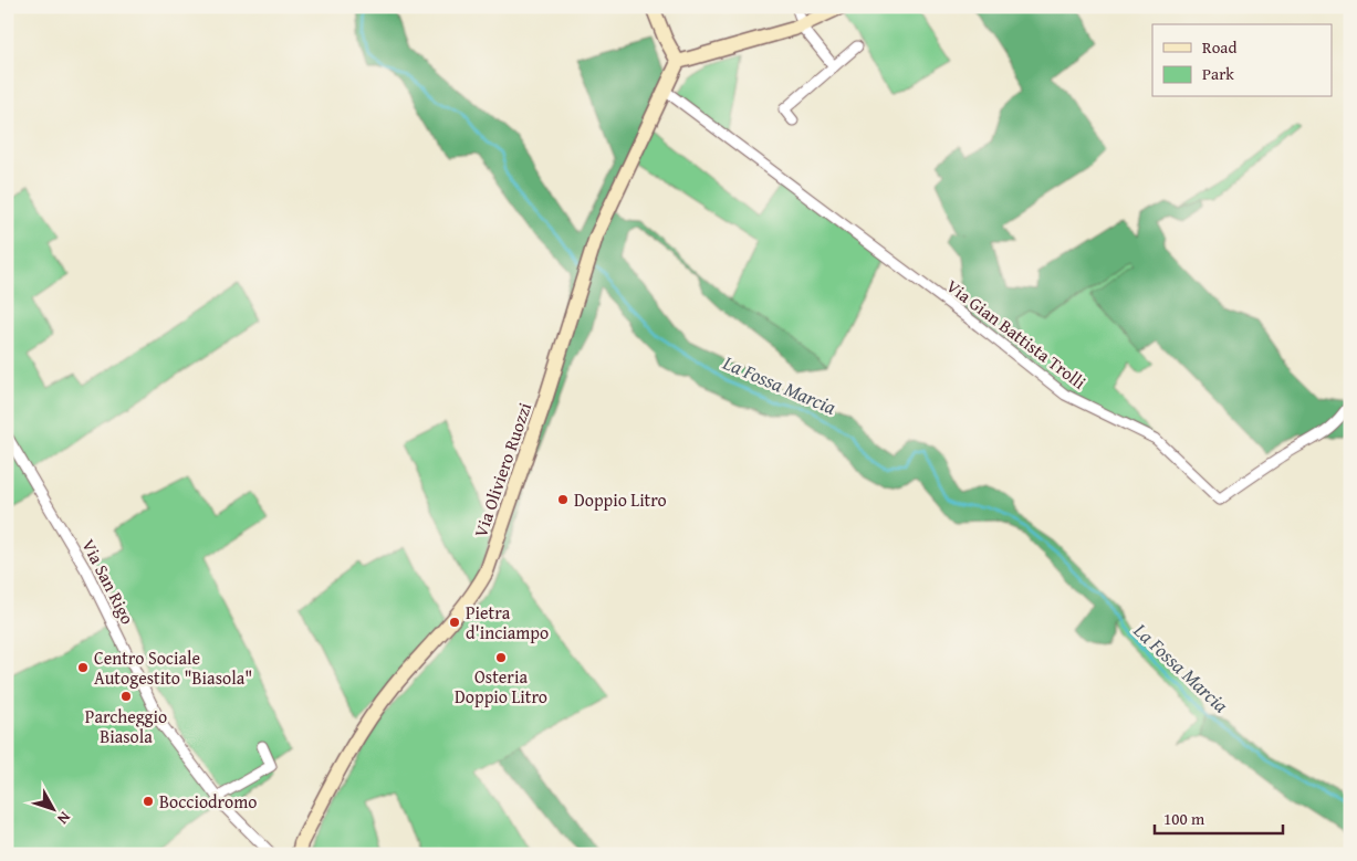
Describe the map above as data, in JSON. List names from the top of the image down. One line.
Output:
{"streets":{"street":["Via Gian Battista Trolli","Via Oliviero Ruozzi","Via San Rigo"]},"crossings":[["Via Gian Battista Trolli","Via Oliviero Ruozzi"]],"water":["La Fossa Marcia"],"places":["Doppio Litro","Pietra d'inciampo","Osteria Doppio Litro","Centro Sociale Autogestito \"Biasola\"","Parcheggio Biasola","Bocciodromo"],"legend":["Road","Park"],"scale_bar":"100 m","north":"bottom right"}
